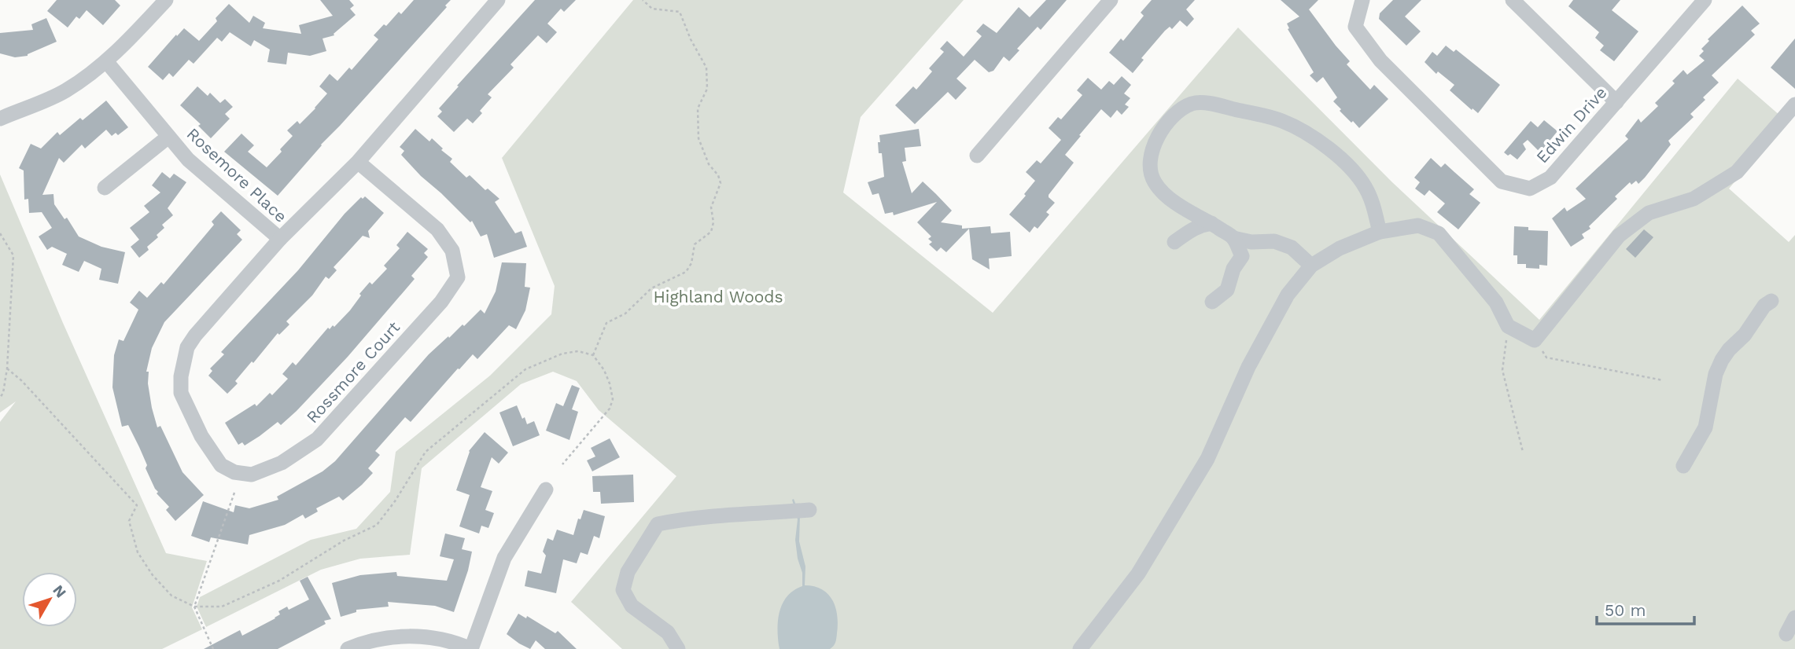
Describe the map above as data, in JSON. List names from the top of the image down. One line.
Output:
{"streets":{"street":["Edwin Drive","Rosemore Place","Rossmore Court"]},"crossings":[["Rosemore Place","Rossmore Court"]],"parks":["Highland Woods"],"scale_bar":"50 m","north":"top right"}
